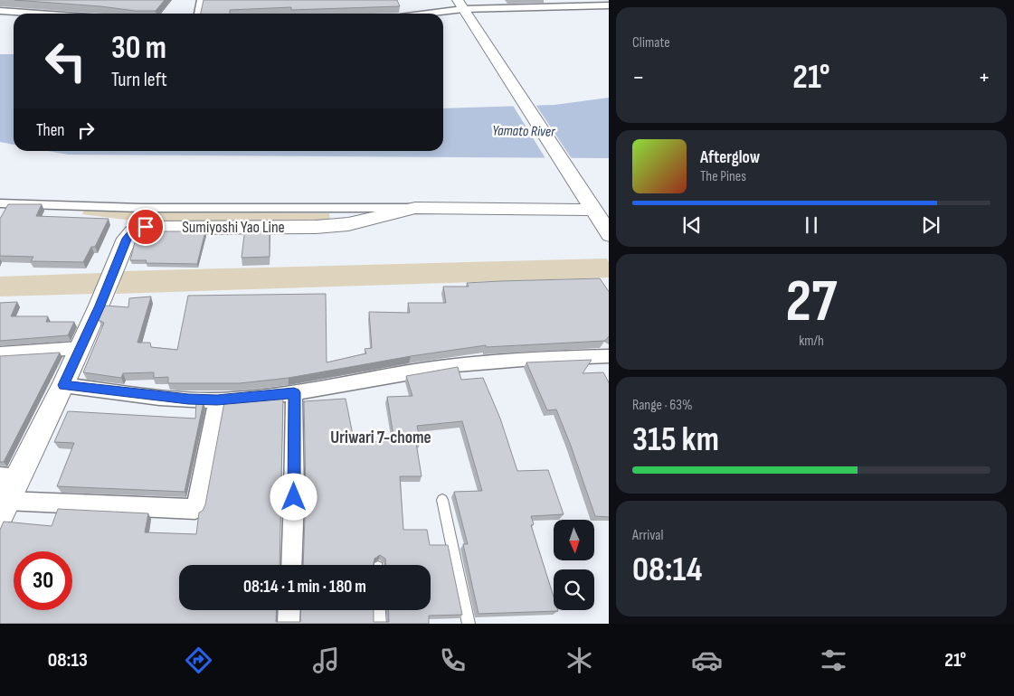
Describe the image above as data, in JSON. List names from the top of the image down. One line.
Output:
{"streets":{"main road":["Sumiyoshi Yao Line"]},"districts":["Uriwari 7-chome"],"water":["Yamato River"],"north":"bottom","page":{"tile":["Climate",["27","km/h"],["Range · 63%","315 km"],["Arrival","08:14"]],"turn":["30 m","Turn left"],"heat":["−","21°","+"],"then":"Then","song":["Afterglow","The Pines"],"limit":"30","trip":"08:14 · 1 min · 180 m","tabs":["08:13","21°"]}}
